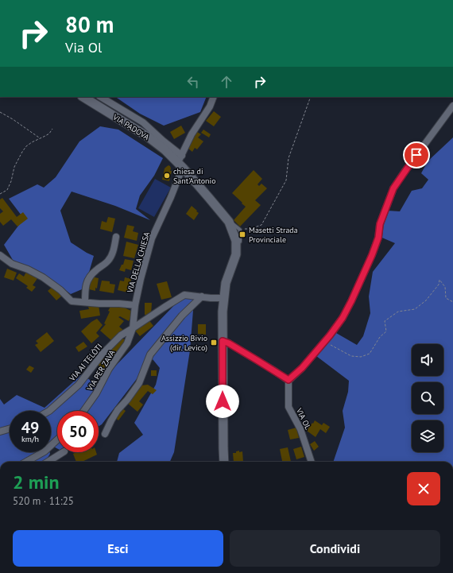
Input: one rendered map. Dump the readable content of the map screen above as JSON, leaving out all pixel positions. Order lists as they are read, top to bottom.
{
  "streets": {
    "main road": ["VIA PADOVA"],
    "street": [
      "VIA DELLA CHIESA",
      "VIA AI TELÒTI",
      "VIA PER ZAVA",
      "VIA OL"
    ]
  },
  "crossings": [
    ["VIA PADOVA", "VIA DELLA CHIESA"],
    ["VIA PADOVA", "VIA AI TELÒTI"],
    ["VIA DELLA CHIESA", "VIA AI TELÒTI"],
    ["VIA DELLA CHIESA", "VIA PER ZAVA"],
    ["VIA AI TELÒTI", "VIA PER ZAVA"]
  ],
  "places": {
    "other": ["chiesa di Sant'Antonio"],
    "transit": ["Masetti Strada Provinciale", "Assizzio Bivio (dir. Levico)"]
  },
  "page": {
    "turn": ["80 m", "Via Ol"],
    "speed": "49 km/h",
    "limit": "50",
    "heading": ["2 min", "520 m · 11:25"],
    "buttons": ["Esci", "Condividi"]
  }
}
